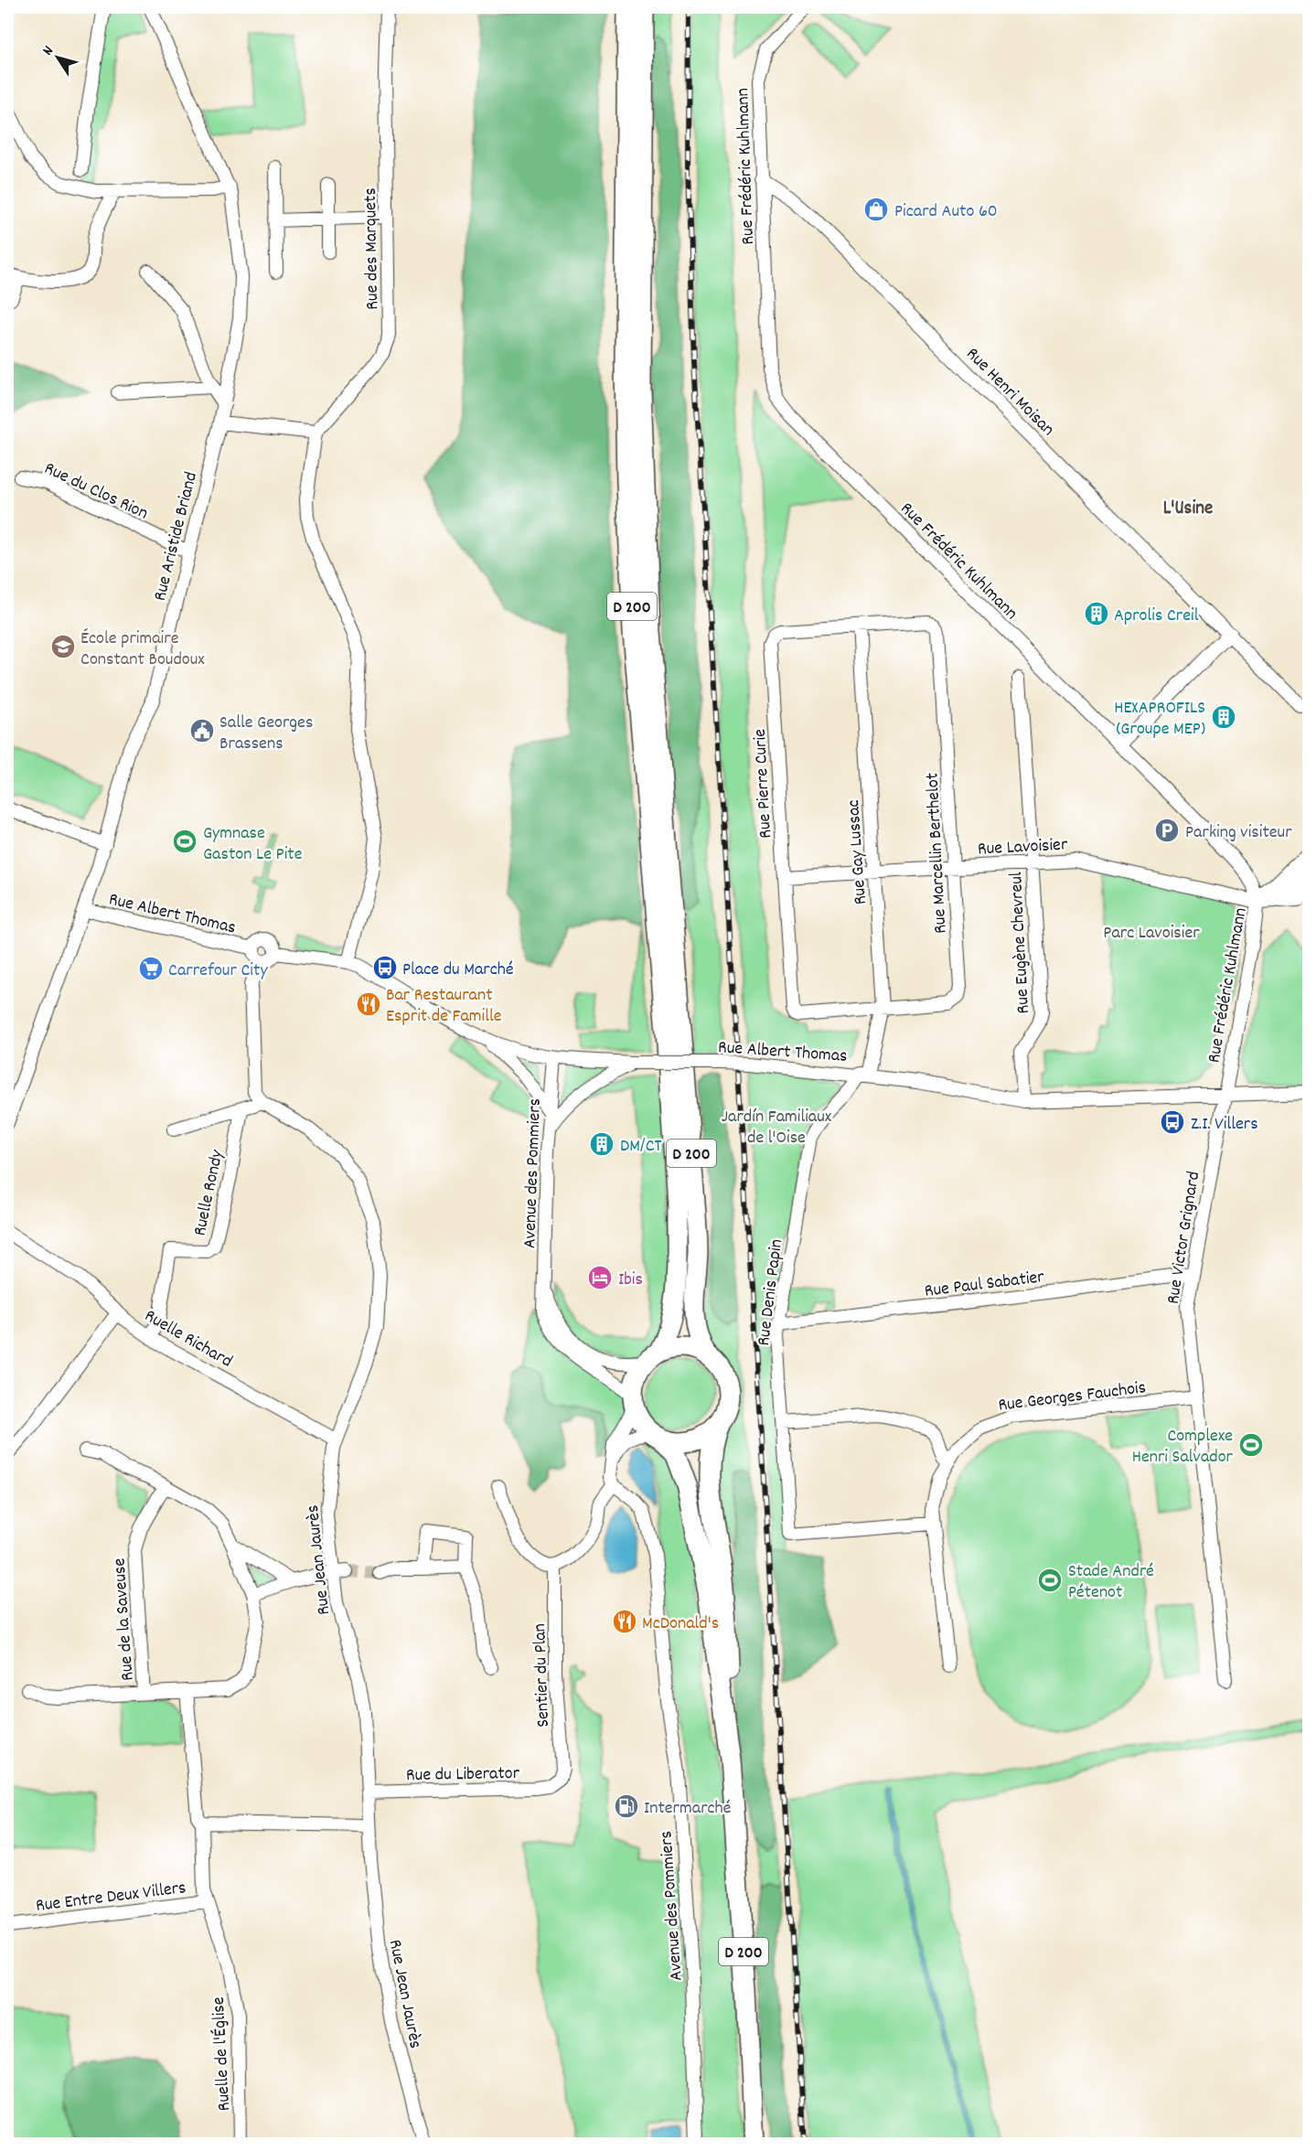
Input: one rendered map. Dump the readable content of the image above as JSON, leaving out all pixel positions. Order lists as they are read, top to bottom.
{
  "streets": {
    "main road": ["D 200"],
    "street": [
      "Rue Frédéric Kuhlmann",
      "Rue des Marquets",
      "Rue Henri Moisan",
      "Rue du Clos Rion",
      "Rue Aristide Briand",
      "Rue Pierre Curie",
      "Rue Lavoisier",
      "Rue Gay Lussac",
      "Rue Marcellin Berthelot",
      "Rue Albert Thomas",
      "Rue Eugène Chevreul",
      "Avenue des Pommiers",
      "Ruelle Rondy",
      "Rue Victor Grignard",
      "Rue Paul Sabatier",
      "Rue Denis Papin",
      "Ruelle Richard",
      "Rue Georges Fauchois",
      "Rue Jean Jaurès",
      "Rue de la Saveuse",
      "Sentier du Plan",
      "Rue du Liberator",
      "Rue Entre Deux Villers",
      "Ruelle de l'Église"
    ]
  },
  "crossings": [
    ["Rue Frédéric Kuhlmann", "Rue Henri Moisan"],
    ["Rue Frédéric Kuhlmann", "Rue Lavoisier"],
    ["Rue Frédéric Kuhlmann", "Rue Albert Thomas"],
    ["Rue Frédéric Kuhlmann", "Rue Victor Grignard"],
    ["Rue du Clos Rion", "Rue Aristide Briand"],
    ["Rue Aristide Briand", "Rue Albert Thomas"],
    ["D 200", "Avenue des Pommiers"],
    ["Rue Pierre Curie", "Rue Lavoisier"],
    ["Rue Pierre Curie", "Rue Gay Lussac"],
    ["Rue Pierre Curie", "Rue Marcellin Berthelot"],
    ["Rue Lavoisier", "Rue Gay Lussac"],
    ["Rue Lavoisier", "Rue Marcellin Berthelot"],
    ["Rue Lavoisier", "Rue Eugène Chevreul"],
    ["Rue Gay Lussac", "Rue Marcellin Berthelot"],
    ["Rue Gay Lussac", "Rue Albert Thomas"],
    ["Rue Gay Lussac", "Rue Denis Papin"],
    ["Rue Albert Thomas", "Rue Eugène Chevreul"],
    ["Rue Albert Thomas", "Avenue des Pommiers"],
    ["Rue Albert Thomas", "Rue Victor Grignard"],
    ["Rue Albert Thomas", "Rue Denis Papin"],
    ["Ruelle Rondy", "Ruelle Richard"],
    ["Rue Victor Grignard", "Rue Paul Sabatier"],
    ["Rue Victor Grignard", "Rue Georges Fauchois"],
    ["Rue Paul Sabatier", "Rue Denis Papin"],
    ["Rue Denis Papin", "Rue Georges Fauchois"],
    ["Ruelle Richard", "Rue Jean Jaurès"],
    ["Rue Jean Jaurès", "Rue du Liberator"],
    ["Rue de la Saveuse", "Rue Entre Deux Villers"],
    ["Sentier du Plan", "Rue du Liberator"],
    ["Rue Entre Deux Villers", "Ruelle de l'Église"]
  ],
  "districts": ["L'Usine"],
  "parks": ["Parc Lavoisier", "Jardín Familiaux de l'Oise"],
  "places": {
    "shop": ["Picard Auto 60"],
    "building": ["Aprolis Creil", "HEXAPROFILS (Groupe MEP)", "DM/CT"],
    "school or university": ["École primaire Constant Boudoux"],
    "public building": ["Salle Georges Brassens"],
    "parking": ["Parking visiteur"],
    "sports": ["Gymnase Gaston Le Pite", "Complexe Henri Salvador", "Stade André Pétenot"],
    "bus stop": ["Place du Marché", "Z.I. Villers"],
    "supermarket": ["Carrefour City"],
    "restaurant": ["Bar Restaurant Esprit de Famille", "McDonald's"],
    "hotel": ["Ibis"],
    "fuel station": ["Intermarché"]
  },
  "north": "top left"
}
